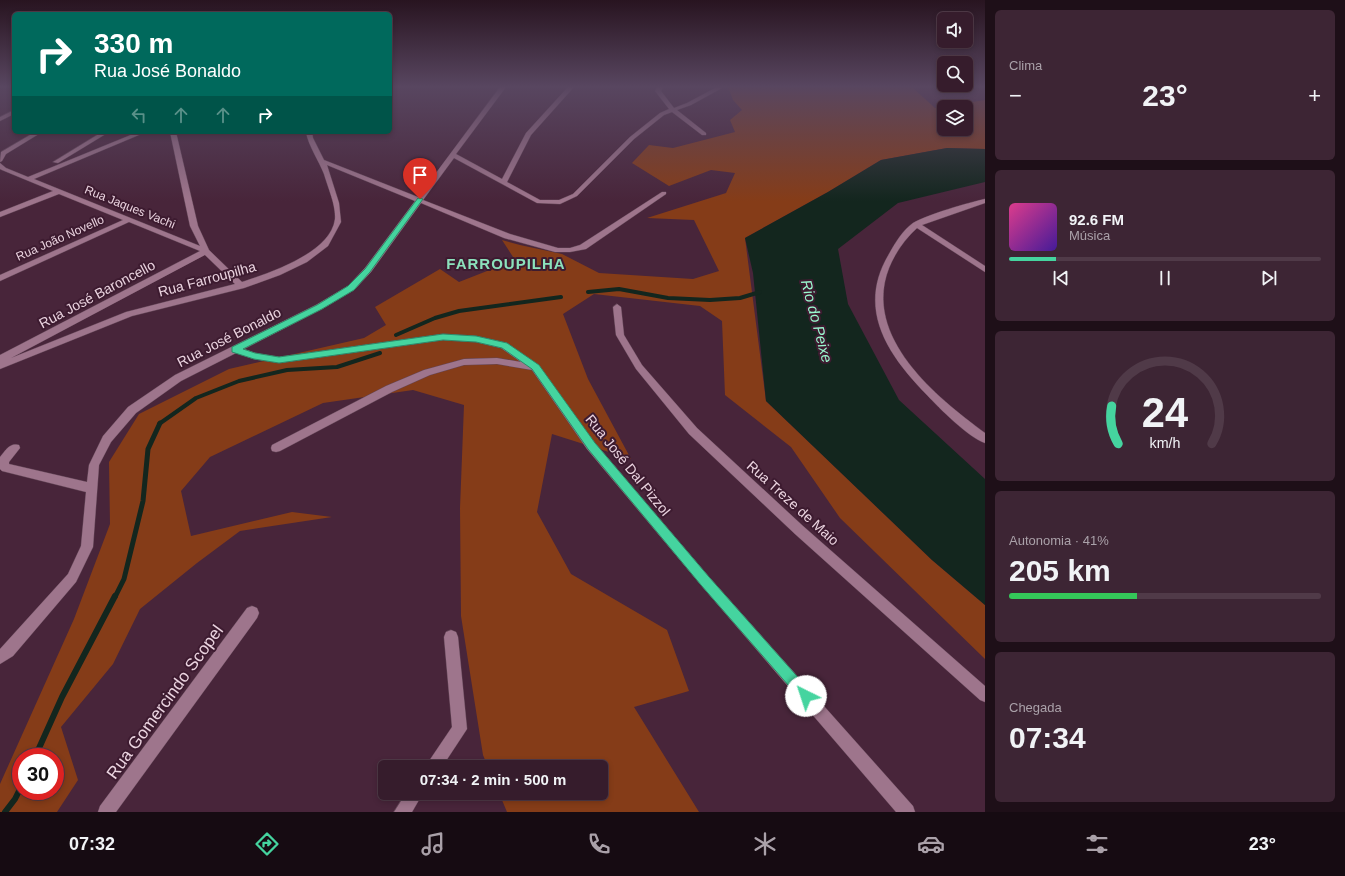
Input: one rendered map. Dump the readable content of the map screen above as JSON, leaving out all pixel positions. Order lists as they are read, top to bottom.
{
  "streets": {
    "street": [
      "Rua Jaques Vachi",
      "Rua João Novello",
      "Rua Farroupilha",
      "Rua José Baroncello",
      "Rua José Bonaldo",
      "Rua José Dal Pizzol",
      "Rua Treze de Maio",
      "Rua Gomercindo Scopel"
    ]
  },
  "crossings": [
    ["Rua Jaques Vachi", "Rua João Novello"],
    ["Rua Jaques Vachi", "Rua Farroupilha"],
    ["Rua Jaques Vachi", "Rua José Baroncello"],
    ["Rua José Bonaldo", "Rua José Dal Pizzol"]
  ],
  "districts": ["FARROUPILHA"],
  "water": ["Rio do Peixe"],
  "page": {
    "tile": [
      "Clima",
      ["Autonomia · 41%", "205 km"],
      ["Chegada", "07:34"]
    ],
    "turn": ["330 m", "Rua José Bonaldo"],
    "heat": ["−", "23°", "+"],
    "song": ["92.6 FM", "Música"],
    "limit": "30",
    "trip": "07:34 · 2 min · 500 m",
    "tabs": ["07:32", "23°"],
    "gauge": ["24", "km/h"]
  }
}
